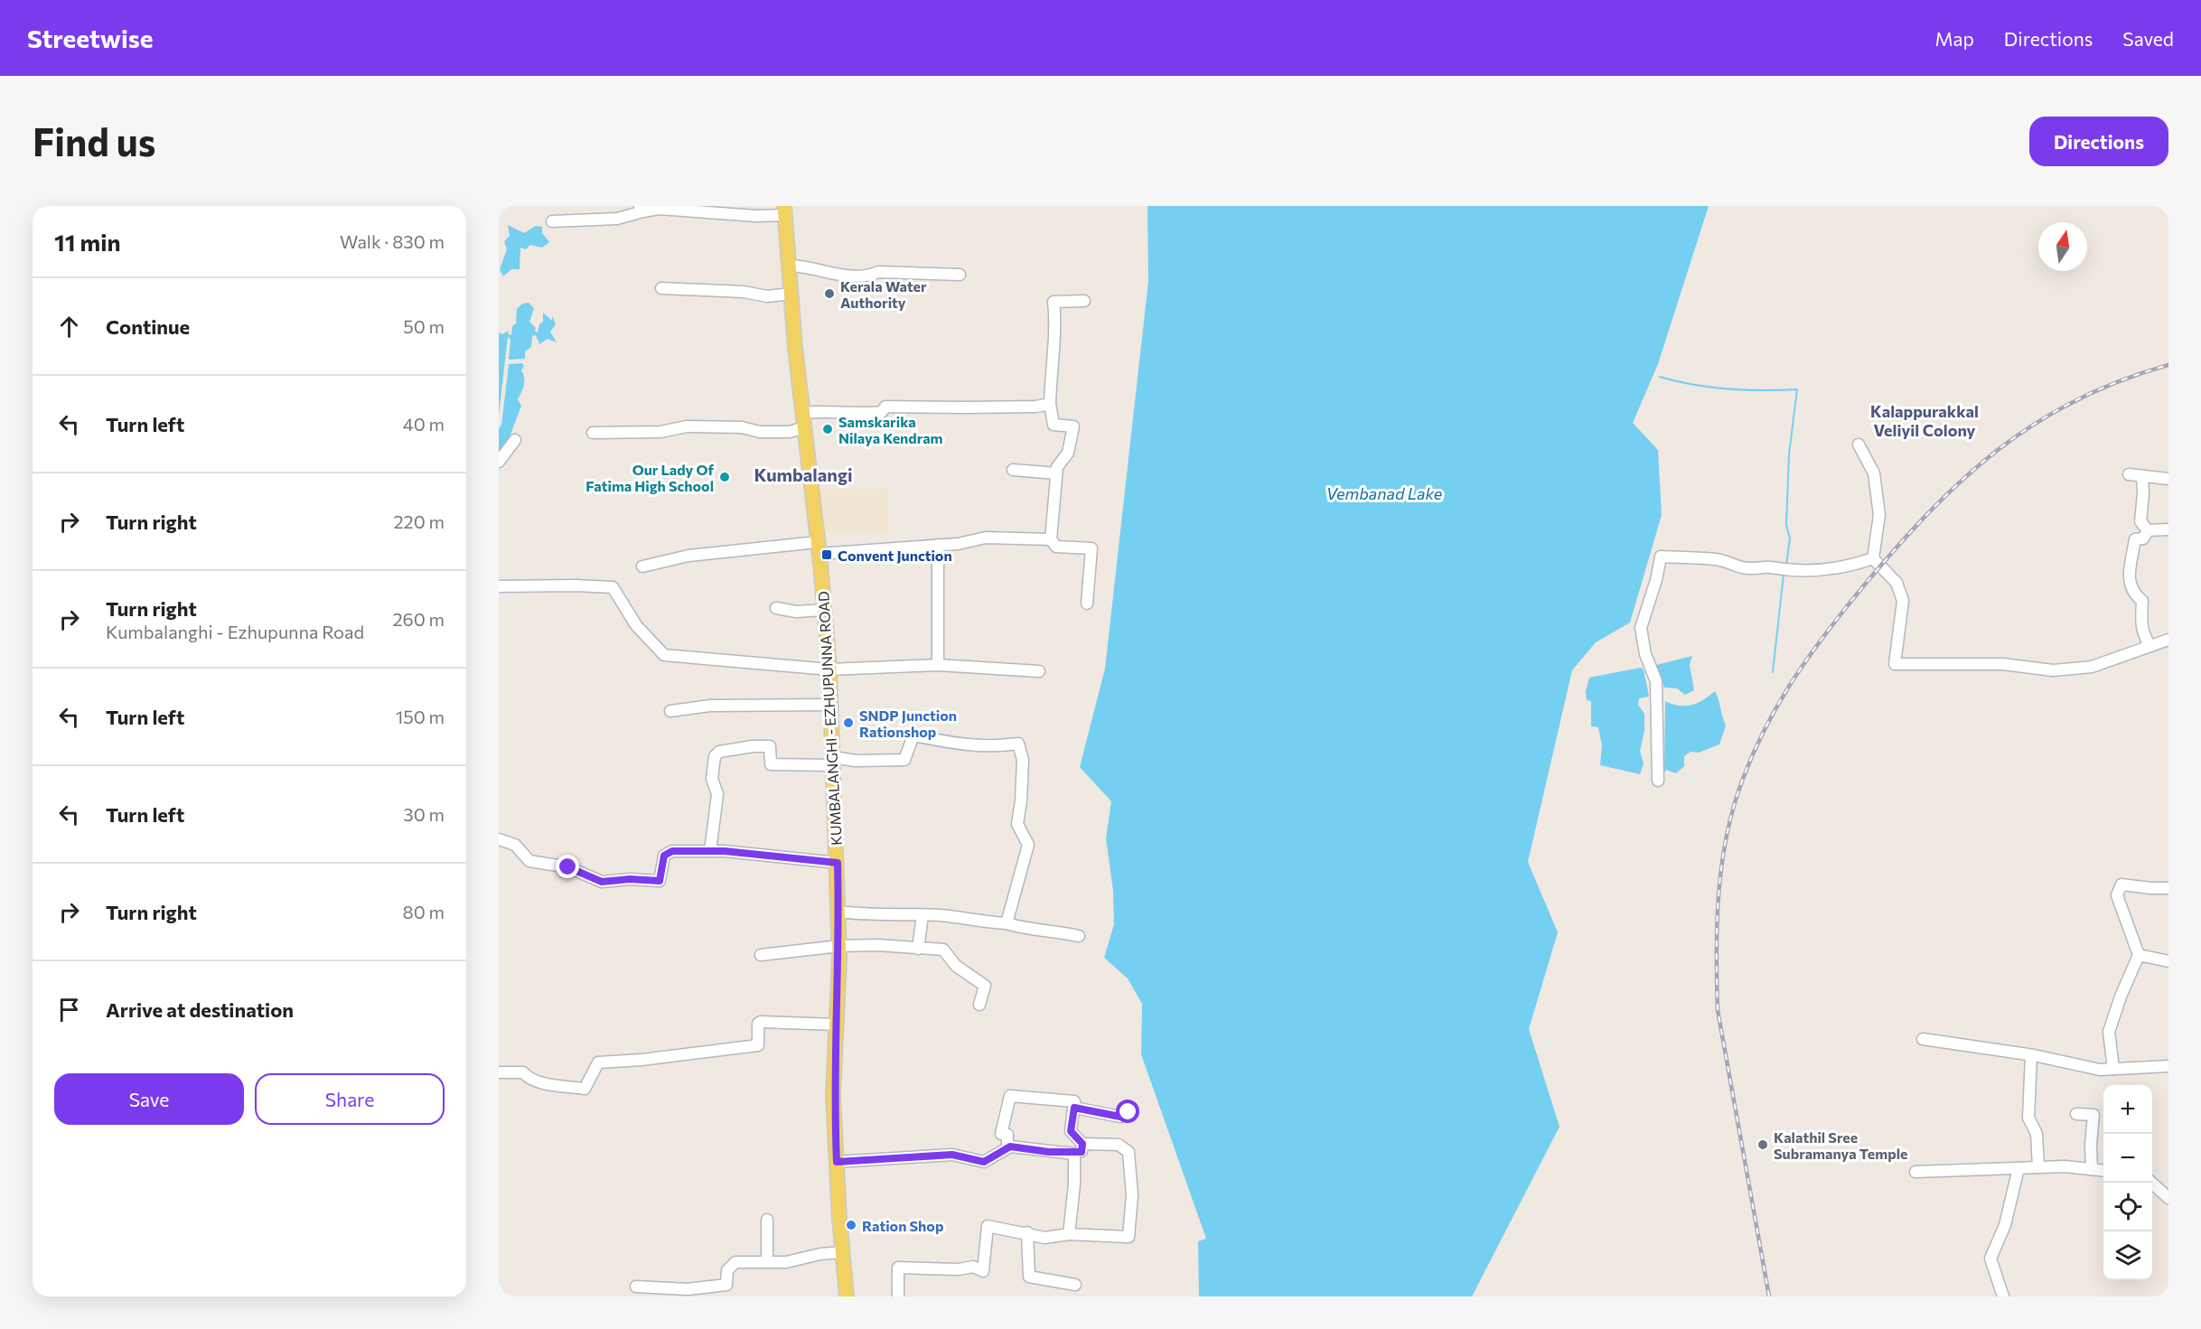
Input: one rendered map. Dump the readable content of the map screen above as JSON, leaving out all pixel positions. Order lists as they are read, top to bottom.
{
  "streets": {
    "main road": ["KUMBALANGHI - EZHUPUNNA ROAD"]
  },
  "districts": ["Kalappurakkal Veliyil Colony", "Kumbalangi"],
  "water": ["Vembanad Lake"],
  "places": {
    "other": [
      "Kerala Water Authority",
      "Samskarika Nilaya Kendram",
      "Our Lady Of Fatima High School",
      "SNDP Junction Rationshop",
      "Kalathil Sree Subramanya Temple",
      "Ration Shop"
    ],
    "transit": ["Convent Junction"]
  },
  "north": "top",
  "page": {
    "header": "Streetwise",
    "nav": ["Map", "Directions", "Saved"],
    "buttons": [
      "Directions",
      ["Save", "Share"]
    ],
    "title": "Find us",
    "heading": ["11 min", "Walk · 830 m"],
    "list": [
      ["Continue", "50 m"],
      ["Turn left", "40 m"],
      ["Turn right", "220 m"],
      ["Turn right", "Kumbalanghi - Ezhupunna Road", "260 m"],
      ["Turn left", "150 m"],
      ["Turn left", "30 m"],
      ["Turn right", "80 m"],
      "Arrive at destination"
    ],
    "map_buttons": ["+", "−"]
  }
}
